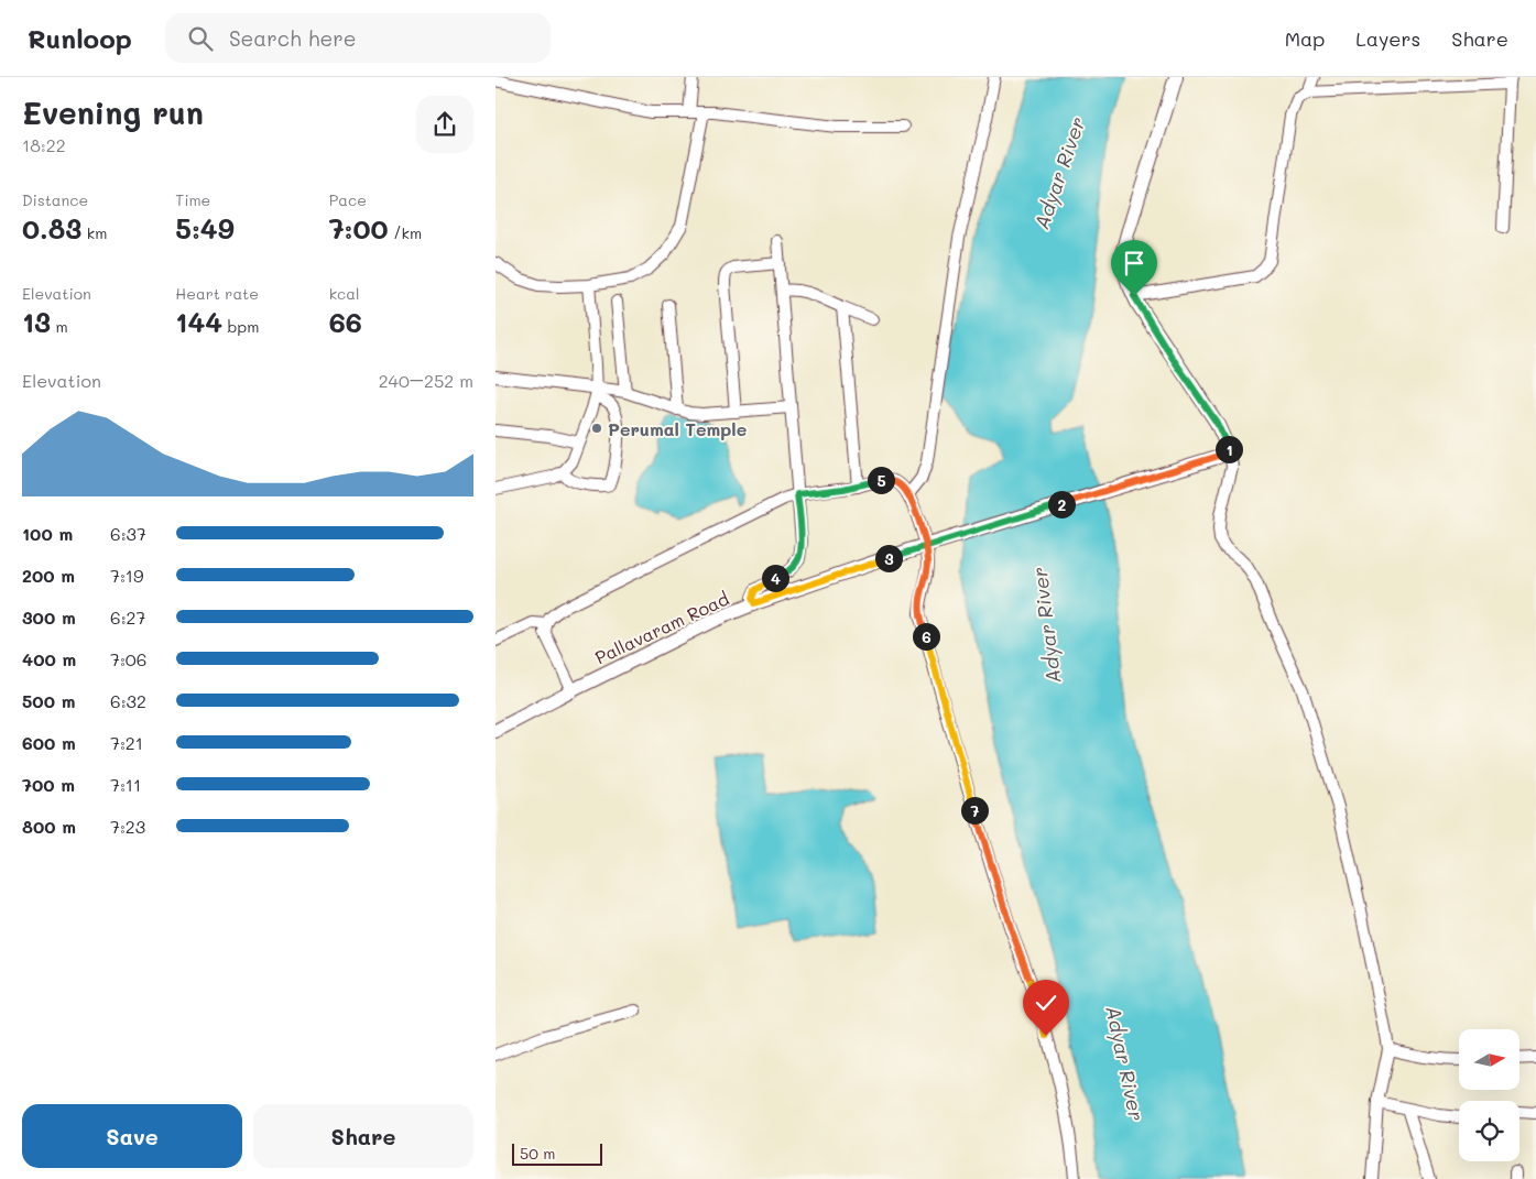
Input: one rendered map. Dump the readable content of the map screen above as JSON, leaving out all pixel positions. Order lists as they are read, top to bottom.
{
  "streets": {
    "street": ["Pallavaram Road"]
  },
  "water": ["Adyar River"],
  "places": ["Perumal Temple"],
  "scale_bar": "50 m",
  "north": "right",
  "page": {
    "header": "Runloop",
    "search": "Search here",
    "nav": ["Map", "Layers", "Share"],
    "heading": ["Evening run", "18:22"],
    "stats": [
      ["Distance", "0.83 km"],
      ["Time", "5:49"],
      ["Pace", "7:00 /km"],
      ["Elevation", "13 m"],
      ["Heart rate", "144 bpm"],
      ["kcal", "66"]
    ],
    "chart": ["Elevation", "240–252 m"],
    "pins": [
      "1",
      "5",
      "2",
      "3",
      "4",
      "6",
      "7"
    ],
    "list": [
      {
        "name": "100 m",
        "note": "6:37"
      },
      {
        "name": "200 m",
        "note": "7:19"
      },
      {
        "name": "300 m",
        "note": "6:27"
      },
      {
        "name": "400 m",
        "note": "7:06"
      },
      {
        "name": "500 m",
        "note": "6:32"
      },
      {
        "name": "600 m",
        "note": "7:21"
      },
      {
        "name": "700 m",
        "note": "7:11"
      },
      {
        "name": "800 m",
        "note": "7:23"
      }
    ],
    "buttons": ["Save", "Share"],
    "scale": "50 m"
  }
}
